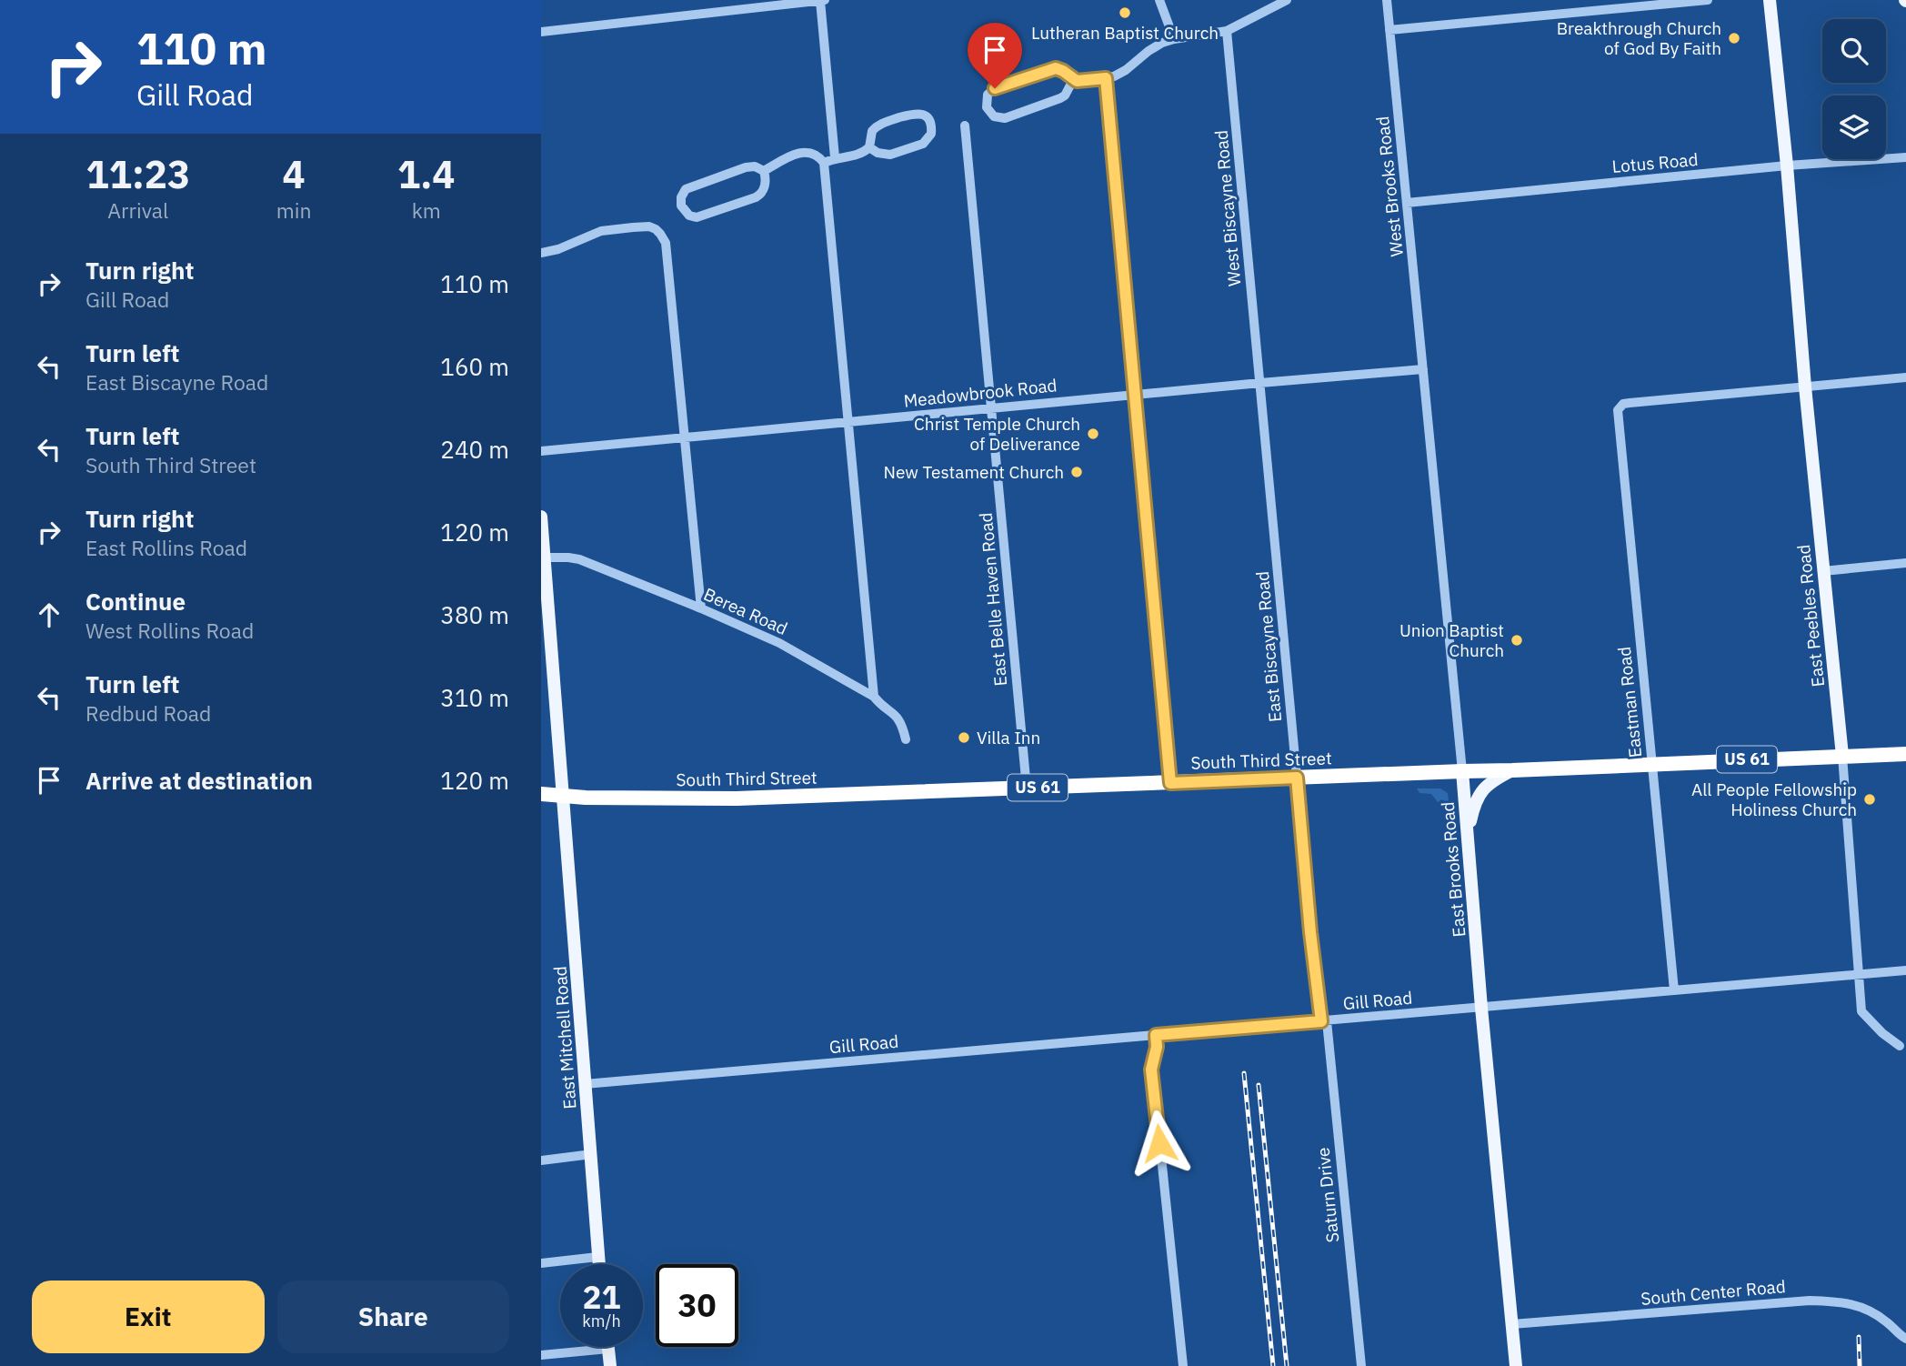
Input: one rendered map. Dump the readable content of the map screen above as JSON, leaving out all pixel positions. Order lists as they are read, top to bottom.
{
  "streets": {
    "highway": ["US 61", "South Third Street"],
    "main road": ["East Peebles Road", "East Brooks Road", "East Mitchell Road"],
    "street": [
      "Lotus Road",
      "West Brooks Road",
      "West Biscayne Road",
      "Meadowbrook Road",
      "East Belle Haven Road",
      "Berea Road",
      "East Biscayne Road",
      "Eastman Road",
      "Gill Road",
      "Saturn Drive",
      "South Center Road"
    ]
  },
  "crossings": [
    ["Lotus Road", "West Brooks Road"],
    ["Lotus Road", "East Peebles Road"],
    ["West Brooks Road", "Meadowbrook Road"],
    ["West Brooks Road", "East Brooks Road"],
    ["West Biscayne Road", "Meadowbrook Road"],
    ["West Biscayne Road", "East Biscayne Road"],
    ["Meadowbrook Road", "East Belle Haven Road"],
    ["Meadowbrook Road", "East Biscayne Road"],
    ["Meadowbrook Road", "East Brooks Road"],
    ["East Belle Haven Road", "South Third Street"],
    ["Berea Road", "East Mitchell Road"],
    ["East Peebles Road", "Eastman Road"],
    ["East Peebles Road", "South Third Street"],
    ["East Peebles Road", "Gill Road"],
    ["East Biscayne Road", "South Third Street"],
    ["East Biscayne Road", "Gill Road"],
    ["East Biscayne Road", "Saturn Drive"],
    ["Eastman Road", "South Third Street"],
    ["Eastman Road", "Gill Road"],
    ["South Third Street", "East Brooks Road"],
    ["South Third Street", "East Mitchell Road"],
    ["East Brooks Road", "Gill Road"],
    ["East Brooks Road", "South Center Road"],
    ["Gill Road", "East Mitchell Road"],
    ["Gill Road", "Saturn Drive"]
  ],
  "places": [
    "Lutheran Baptist Church",
    "Breakthrough Church of God By Faith",
    "Christ Temple Church of Deliverance",
    "New Testament Church",
    "Union Baptist Church",
    "Villa Inn",
    "All People Fellowship Holiness Church"
  ],
  "page": {
    "turn": ["110 m", "Gill Road"],
    "eta": [
      "11:23",
      "Arrival",
      "4",
      "min",
      "1.4",
      "km"
    ],
    "list": [
      {
        "name": "Turn right",
        "note": "Gill Road",
        "value": "110 m"
      },
      {
        "name": "Turn left",
        "note": "East Biscayne Road",
        "value": "160 m"
      },
      {
        "name": "Turn left",
        "note": "South Third Street",
        "value": "240 m"
      },
      {
        "name": "Turn right",
        "note": "East Rollins Road",
        "value": "120 m"
      },
      {
        "name": "Continue",
        "note": "West Rollins Road",
        "value": "380 m"
      },
      {
        "name": "Turn left",
        "note": "Redbud Road",
        "value": "310 m"
      },
      {
        "name": "Arrive at destination",
        "value": "120 m"
      }
    ],
    "speed": "21 km/h",
    "limit": "30",
    "buttons": ["Exit", "Share"]
  }
}
